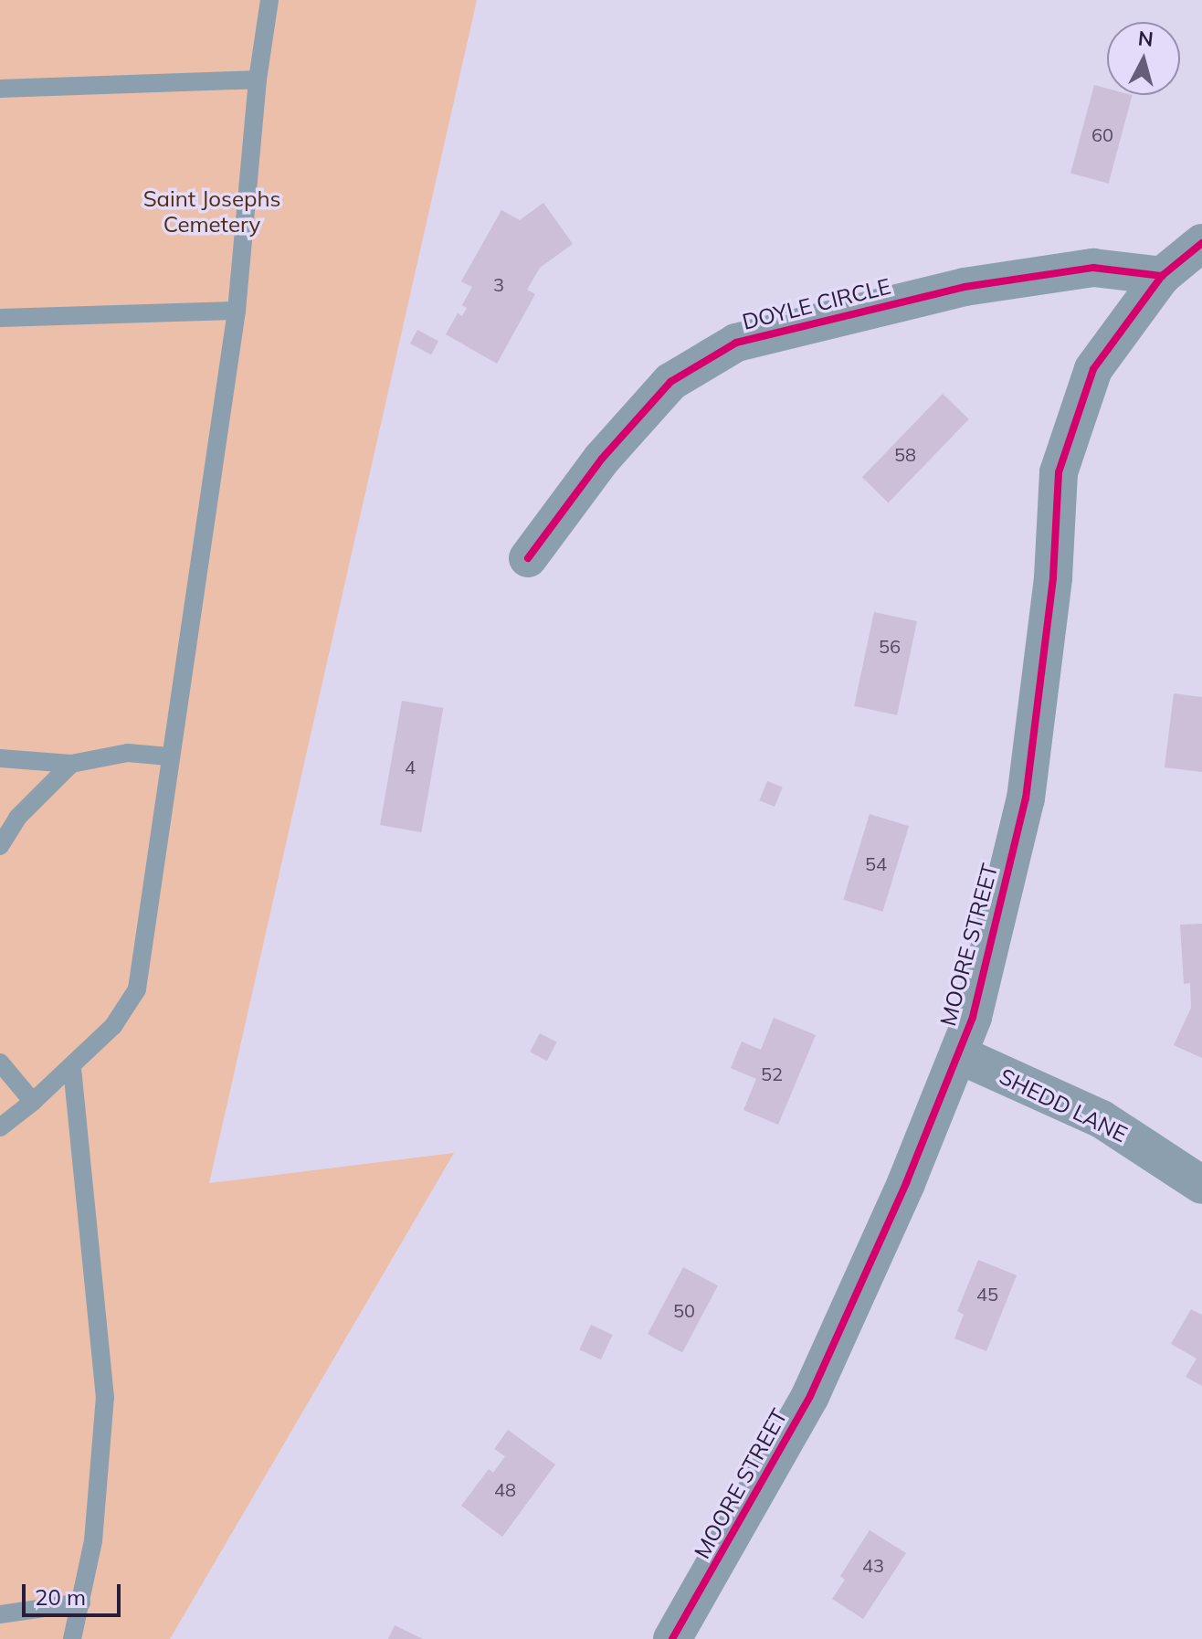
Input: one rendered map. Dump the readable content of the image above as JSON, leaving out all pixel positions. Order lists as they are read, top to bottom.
{
  "streets": {
    "street": ["DOYLE CIRCLE", "MOORE STREET", "SHEDD LANE"]
  },
  "crossings": [
    ["DOYLE CIRCLE", "MOORE STREET"],
    ["MOORE STREET", "SHEDD LANE"]
  ],
  "parks": ["Saint Josephs Cemetery"],
  "house_numbers": [
    "60",
    "3",
    "58",
    "56",
    "4",
    "54",
    "52",
    "45",
    "50",
    "48",
    "43"
  ],
  "scale_bar": "20 m",
  "north": "top"
}
